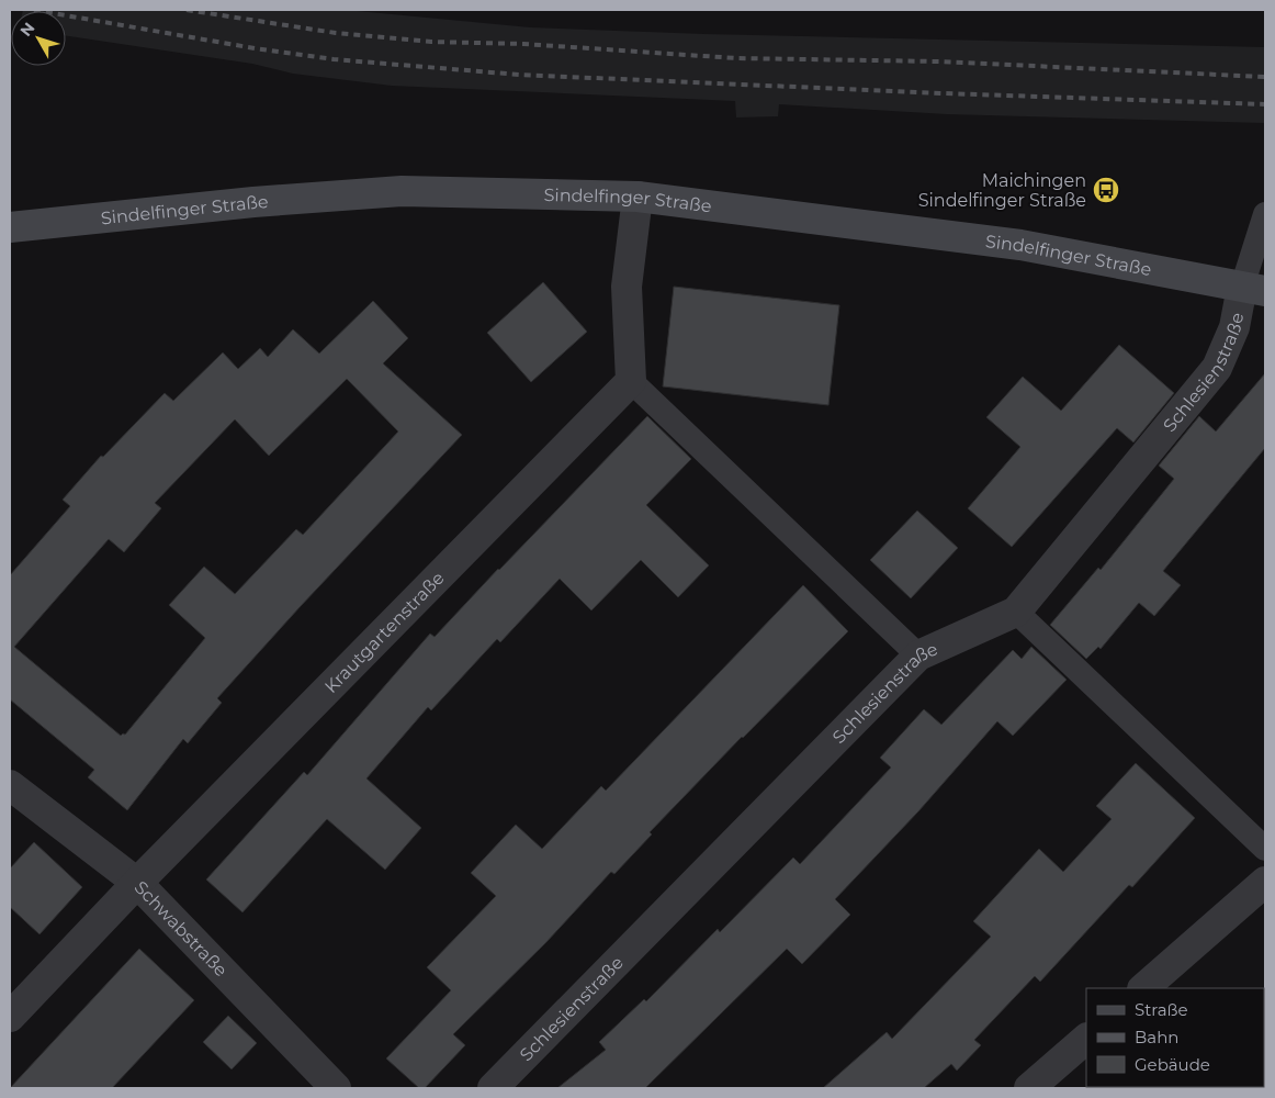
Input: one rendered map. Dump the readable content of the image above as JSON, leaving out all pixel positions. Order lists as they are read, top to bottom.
{
  "streets": {
    "main road": ["Sindelfinger Straße"],
    "street": ["Schlesienstraße", "Krautgartenstraße", "Schwabstraße"]
  },
  "crossings": [
    ["Sindelfinger Straße", "Schlesienstraße"],
    ["Krautgartenstraße", "Schwabstraße"]
  ],
  "places": {
    "bus stop": ["Maichingen Sindelfinger Straße"]
  },
  "legend": ["Straße", "Bahn", "Gebäude"],
  "north": "top left"
}
